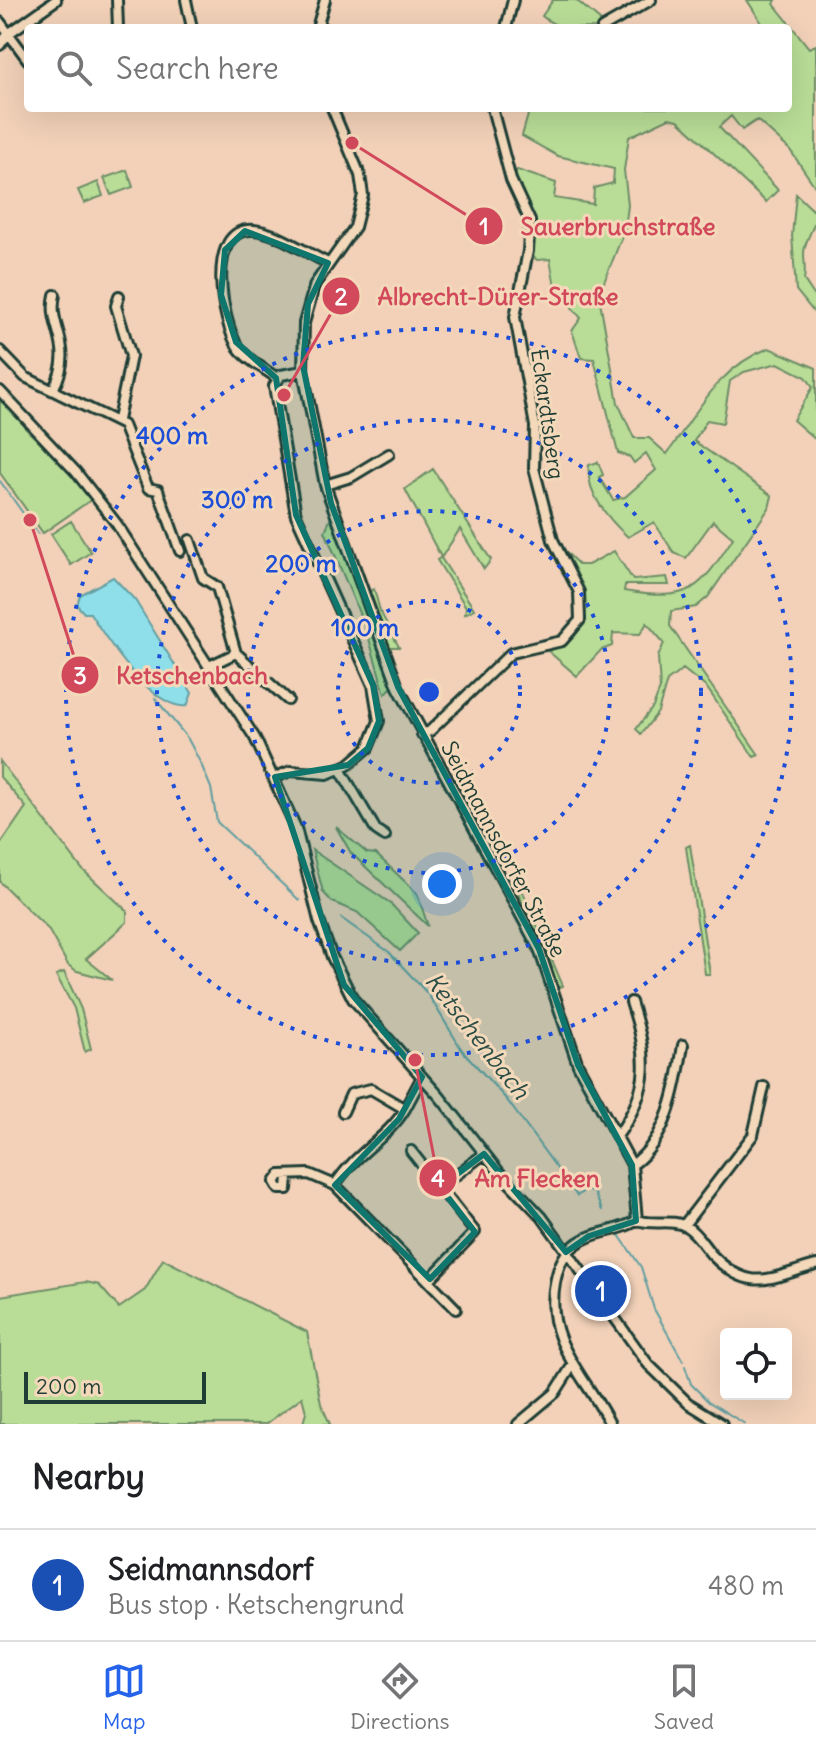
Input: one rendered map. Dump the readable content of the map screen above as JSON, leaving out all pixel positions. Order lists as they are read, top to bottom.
{
  "streets": {
    "street": ["Eckardtsberg", "Seidmannsdorfer Straße"]
  },
  "crossings": [
    ["Eckardtsberg", "Seidmannsdorfer Straße"]
  ],
  "water": ["Ketschenbach"],
  "places": [
    "Sauerbruchstraße",
    "Albrecht-Dürer-Straße",
    "Ketschenbach",
    "Am Flecken"
  ],
  "scale_bar": "200 m",
  "page": {
    "search": "Search here",
    "pins": "1",
    "scale": "200 m",
    "heading": "Nearby",
    "list": [
      {
        "mark": "1",
        "name": "Seidmannsdorf",
        "note": "Bus stop · Ketschengrund",
        "value": "480 m"
      }
    ],
    "nav": ["Map", "Directions", "Saved"]
  },
  "rings": [
    "400 m",
    "300 m",
    "200 m",
    "100 m"
  ]
}
